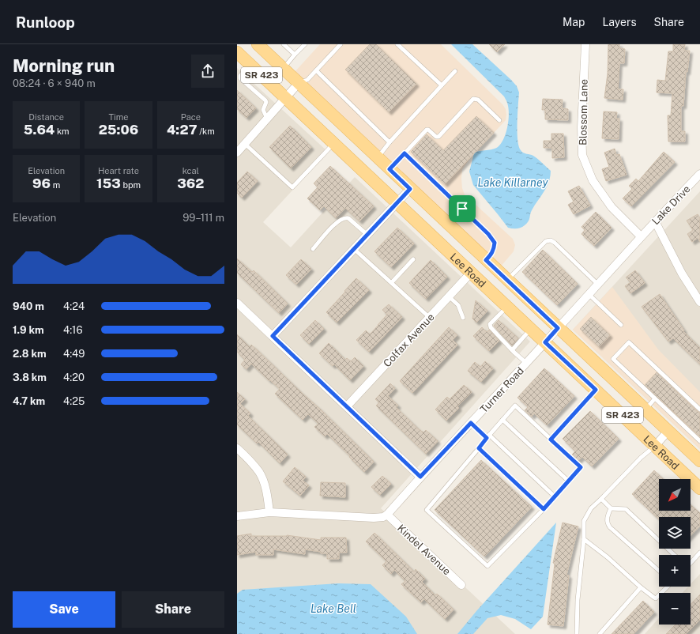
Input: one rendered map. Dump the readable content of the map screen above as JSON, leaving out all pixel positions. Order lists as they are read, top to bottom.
{
  "streets": {
    "main road": ["SR 423", "Lee Road"],
    "street": [
      "Blossom Lane",
      "Lake Drive",
      "Colfax Avenue",
      "Turner Road",
      "Kindel Avenue"
    ]
  },
  "crossings": [
    ["Blossom Lane", "Lake Drive"],
    ["Blossom Lane", "Turner Road"],
    ["Lake Drive", "Turner Road"],
    ["Lee Road", "Colfax Avenue"],
    ["Lee Road", "Turner Road"],
    ["Turner Road", "Kindel Avenue"]
  ],
  "water": ["Lake Killarney", "Lake Bell"],
  "north": "bottom left",
  "page": {
    "header": "Runloop",
    "nav": ["Map", "Layers", "Share"],
    "heading": ["Morning run", "08:24 · 6 × 940 m"],
    "stats": [
      ["Distance", "5.64 km"],
      ["Time", "25:06"],
      ["Pace", "4:27 /km"],
      ["Elevation", "96 m"],
      ["Heart rate", "153 bpm"],
      ["kcal", "362"]
    ],
    "chart": ["Elevation", "99–111 m"],
    "list": [
      {
        "name": "940 m",
        "note": "4:24"
      },
      {
        "name": "1.9 km",
        "note": "4:16"
      },
      {
        "name": "2.8 km",
        "note": "4:49"
      },
      {
        "name": "3.8 km",
        "note": "4:20"
      },
      {
        "name": "4.7 km",
        "note": "4:25"
      }
    ],
    "map_buttons": ["+", "−"],
    "buttons": ["Save", "Share"]
  }
}
